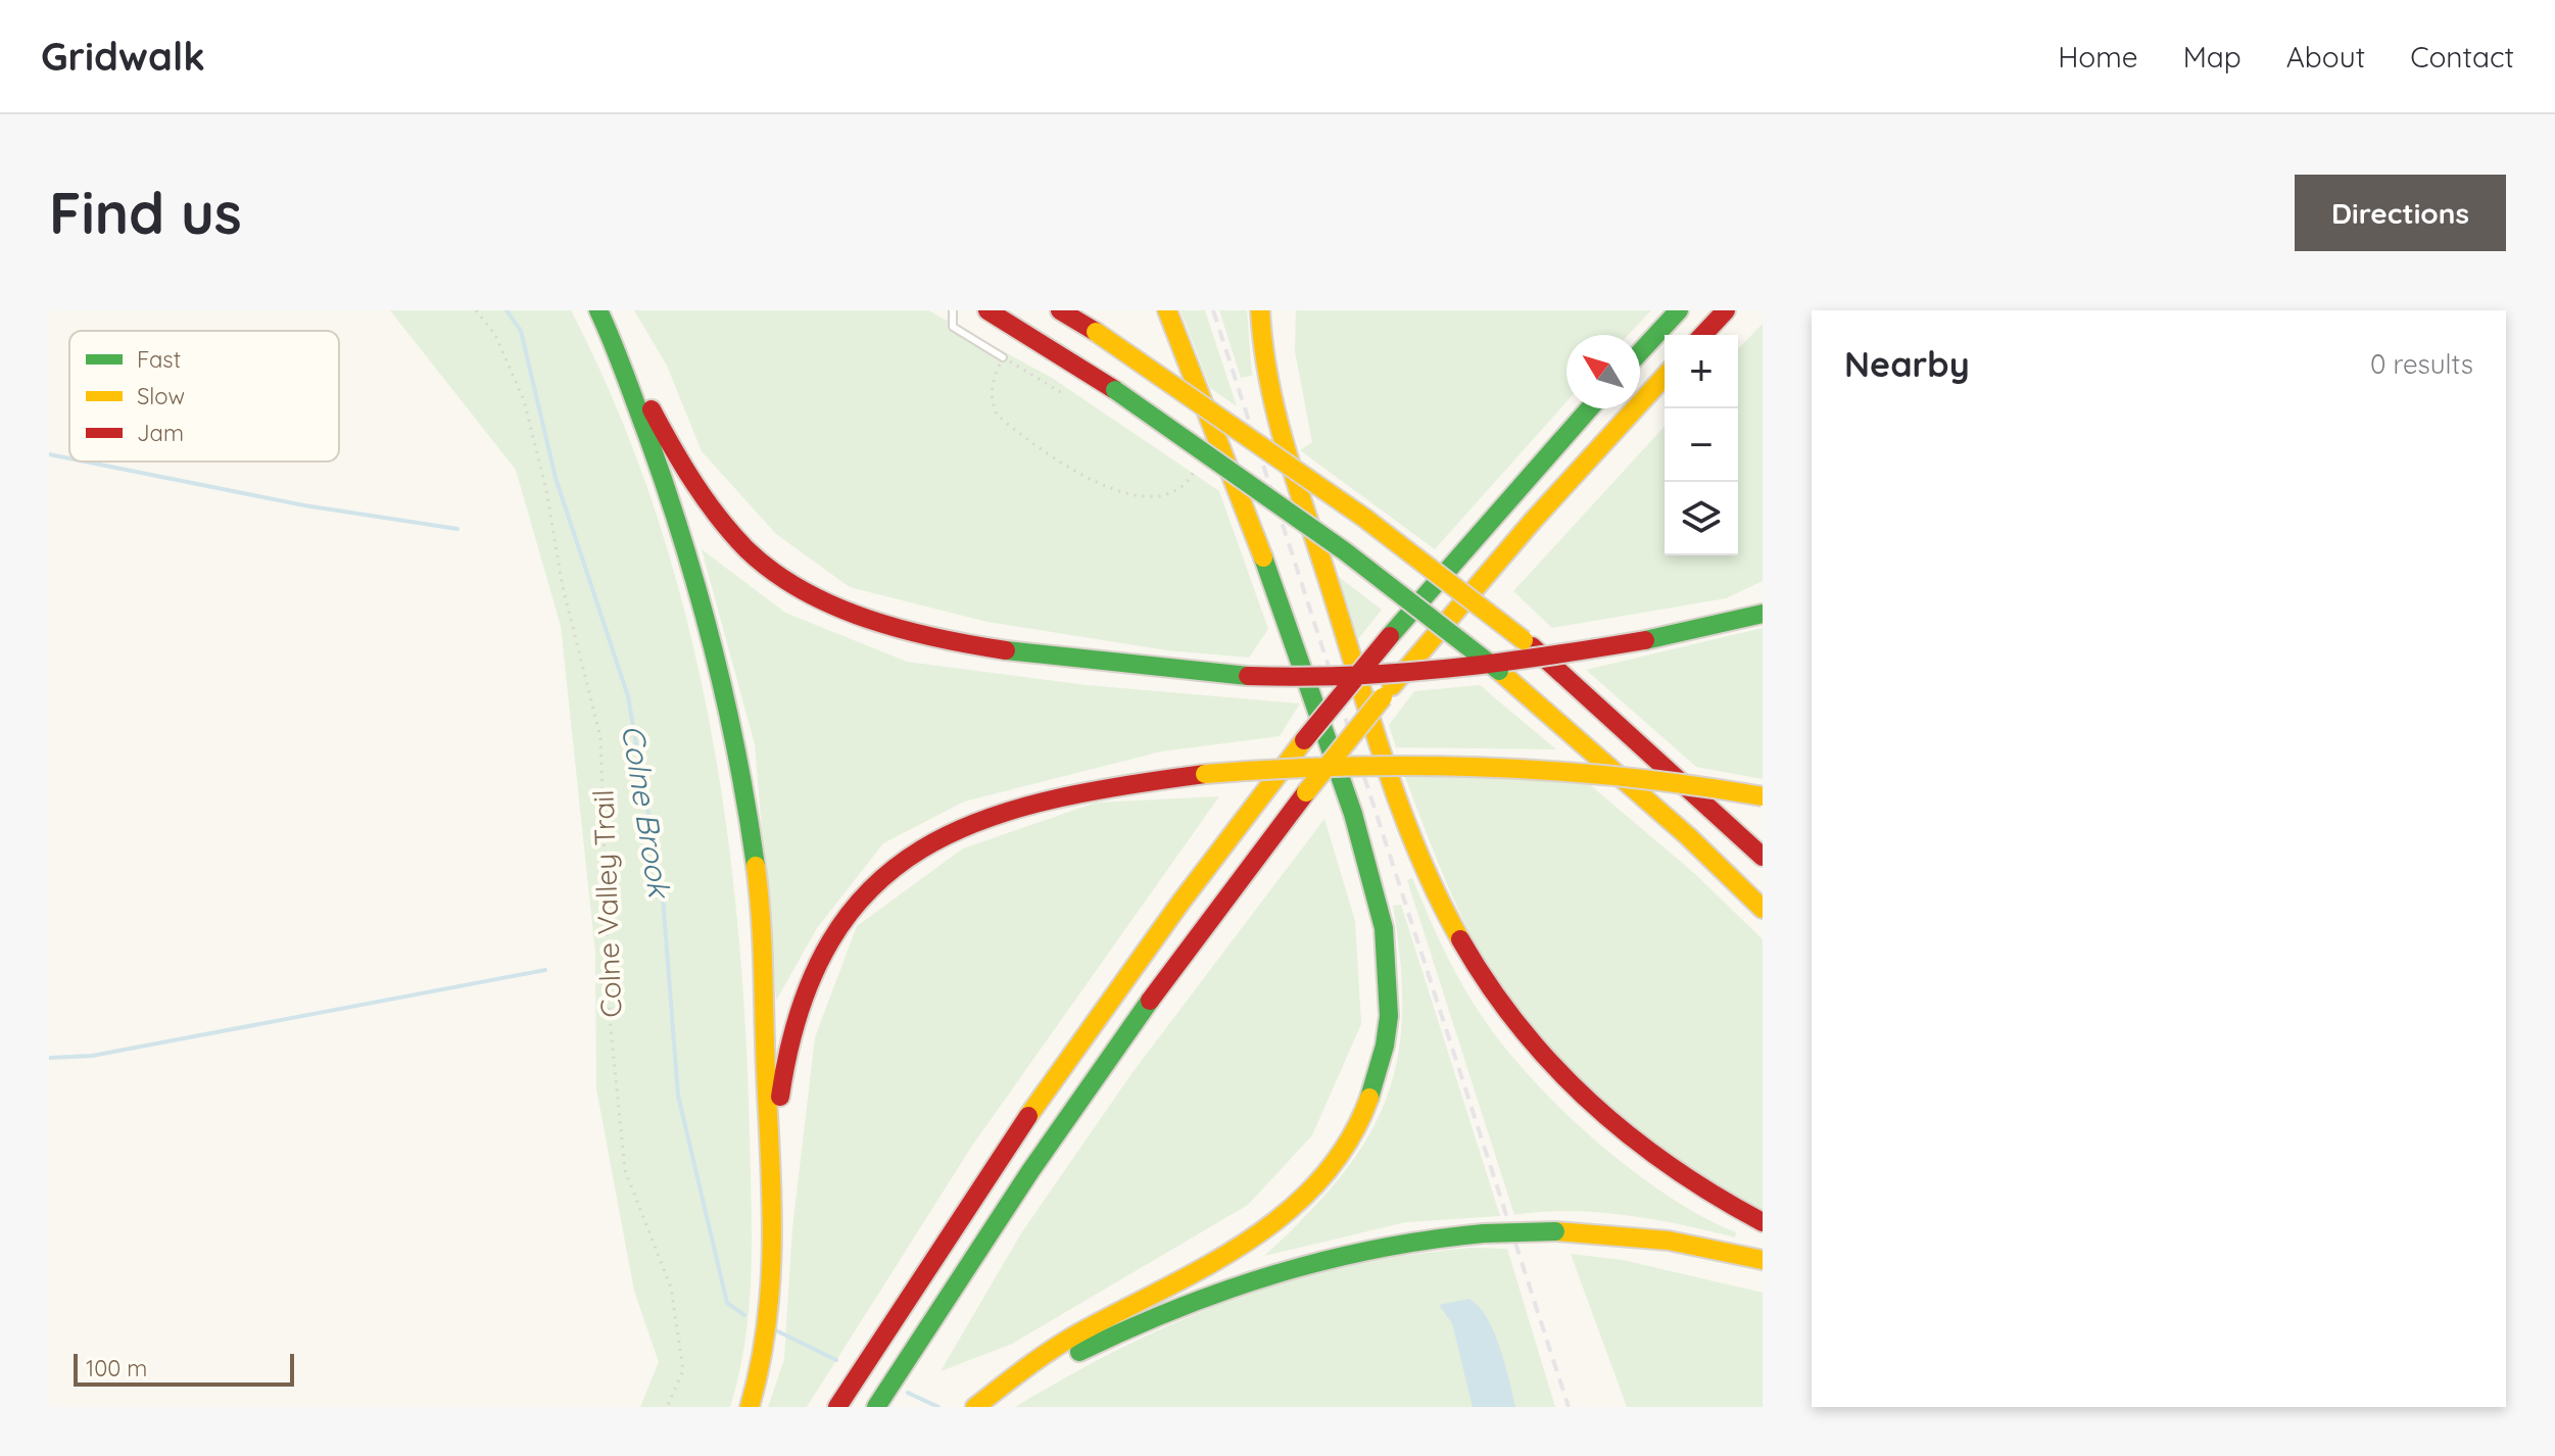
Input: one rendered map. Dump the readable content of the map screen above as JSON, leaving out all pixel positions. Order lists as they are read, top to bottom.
{
  "streets": {
    "path": ["Colne Valley Trail"]
  },
  "water": ["Colne Brook"],
  "legend": ["Fast", "Slow", "Jam"],
  "scale_bar": "100 m",
  "north": "top left",
  "page": {
    "header": "Gridwalk",
    "nav": [
      "Home",
      "Map",
      "About",
      "Contact"
    ],
    "buttons": "Directions",
    "title": "Find us",
    "heading": ["Nearby", "0 results"],
    "map_buttons": ["+", "−"],
    "scale": "100 m"
  }
}
